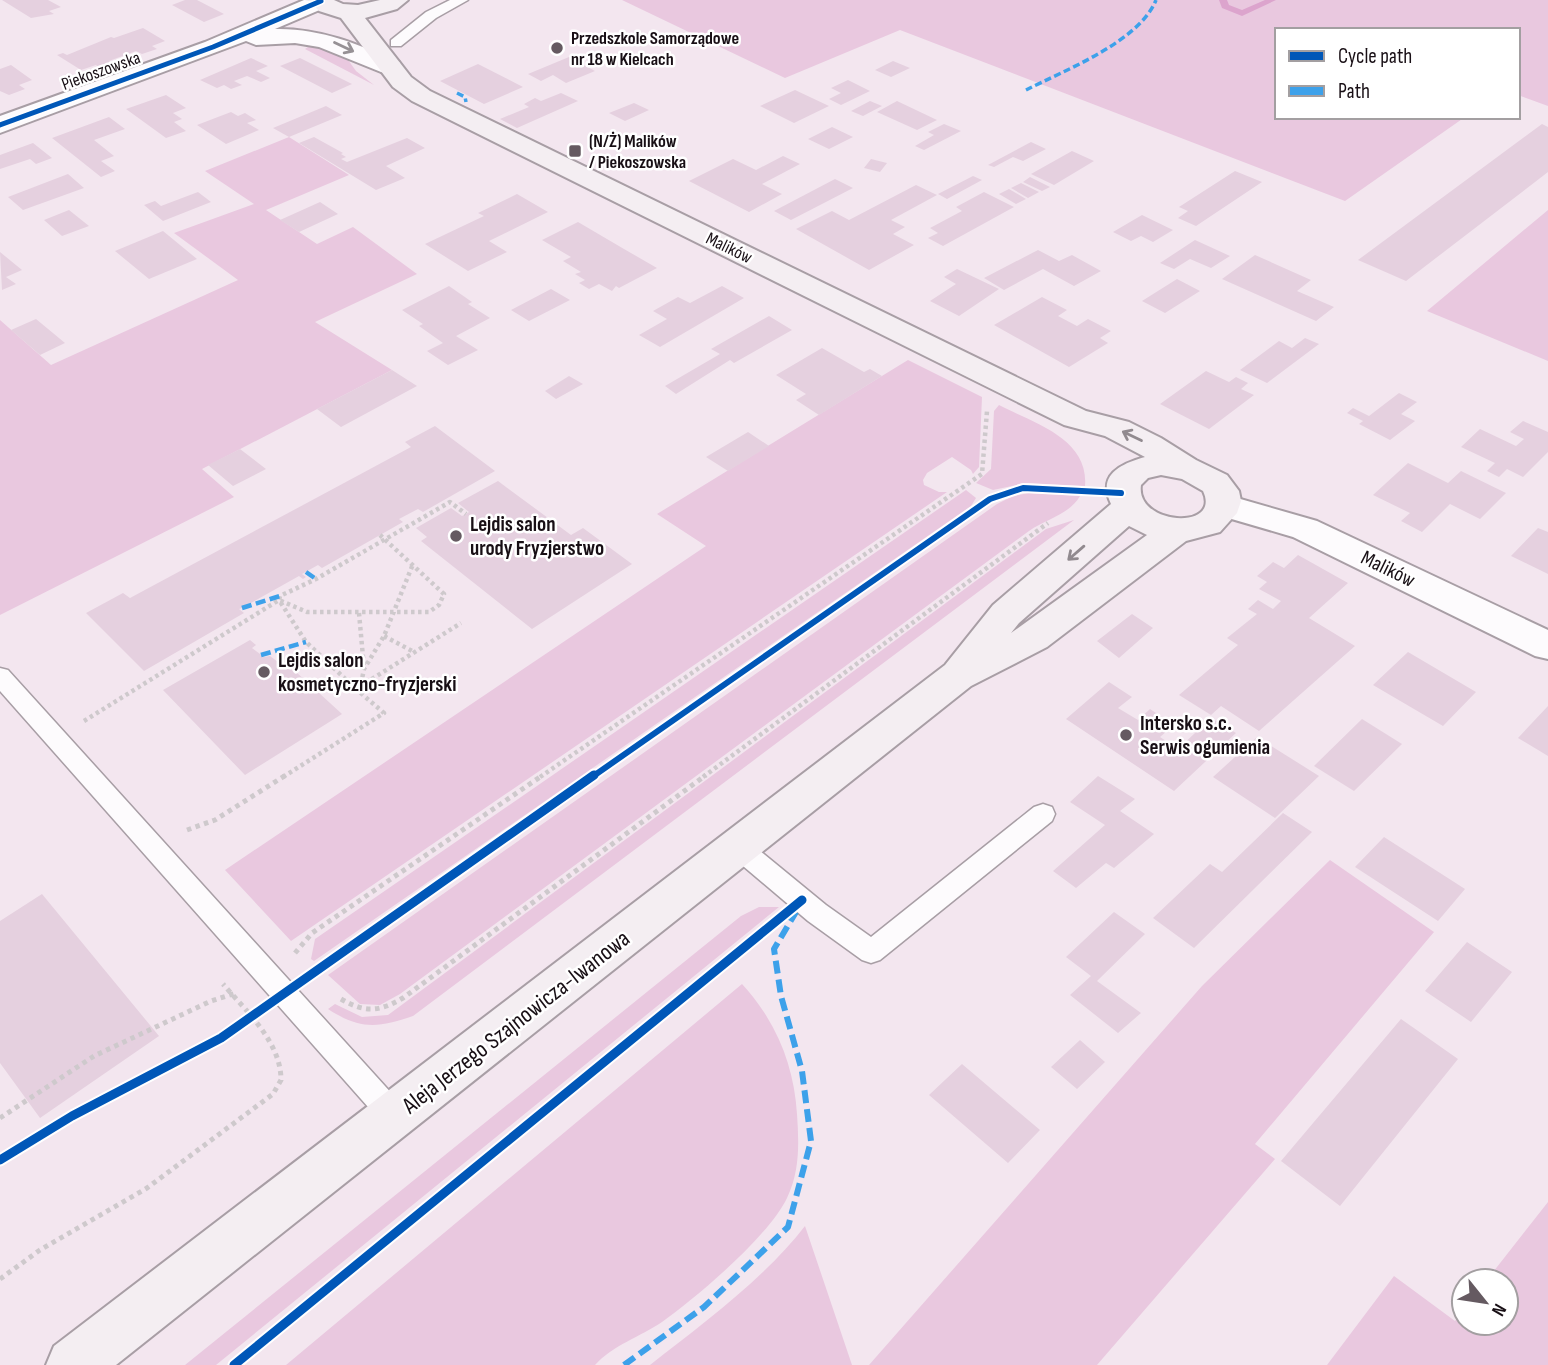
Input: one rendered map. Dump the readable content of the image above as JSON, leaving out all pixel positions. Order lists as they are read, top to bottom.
{
  "streets": {
    "main road": ["Malików", "Aleja Jerzego Szajnowicza-Iwanowa"],
    "street": ["Piekoszowska"]
  },
  "crossings": [
    ["Piekoszowska", "Malików"],
    ["Malików", "Aleja Jerzego Szajnowicza-Iwanowa"]
  ],
  "places": {
    "other": [
      "Przedszkole Samorządowe nr 18 w Kielcach",
      "Lejdis salon urody Fryzjerstwo",
      "Lejdis salon kosmetyczno-fryzjerski",
      "Intersko s.c. Serwis ogumienia"
    ],
    "transit": ["(N/Ż) Malików / Piekoszowska"]
  },
  "legend": ["Cycle path", "Path"],
  "north": "bottom right"
}
